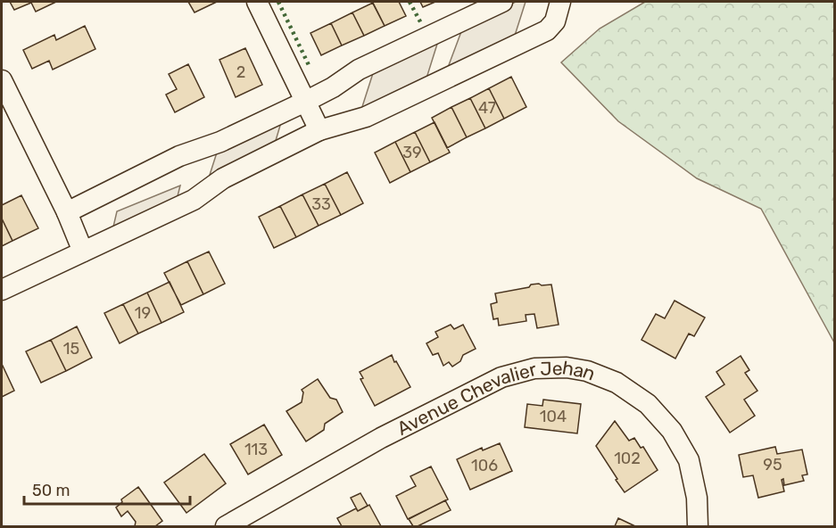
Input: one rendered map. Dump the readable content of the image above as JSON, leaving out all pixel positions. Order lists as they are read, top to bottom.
{
  "streets": {
    "street": ["Avenue Chevalier Jehan"]
  },
  "house_numbers": [
    "2",
    "47",
    "39",
    "33",
    "19",
    "15",
    "104",
    "113",
    "102",
    "95",
    "106"
  ],
  "scale_bar": "50 m"
}
